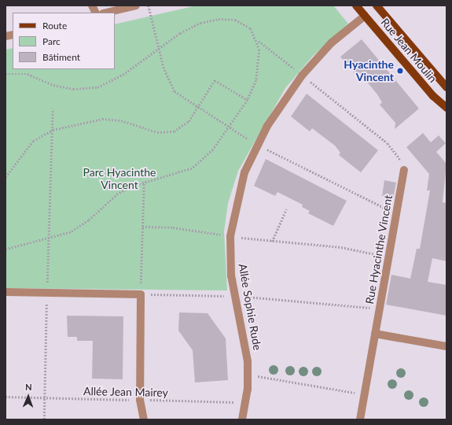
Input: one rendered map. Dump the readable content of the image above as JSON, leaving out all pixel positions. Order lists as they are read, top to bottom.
{
  "streets": {
    "main road": ["Rue Jean Moulin"],
    "street": ["Rue Hyacinthe Vincent", "Allée Sophie Rude"],
    "path": ["Allée Jean Mairey"]
  },
  "crossings": [
    ["Rue Jean Moulin", "Allée Sophie Rude"],
    ["Allée Sophie Rude", "Allée Jean Mairey"]
  ],
  "parks": ["Parc Hyacinthe Vincent"],
  "places": ["Hyacinthe Vincent"],
  "legend": ["Route", "Parc", "Bâtiment"],
  "north": "top"
}
